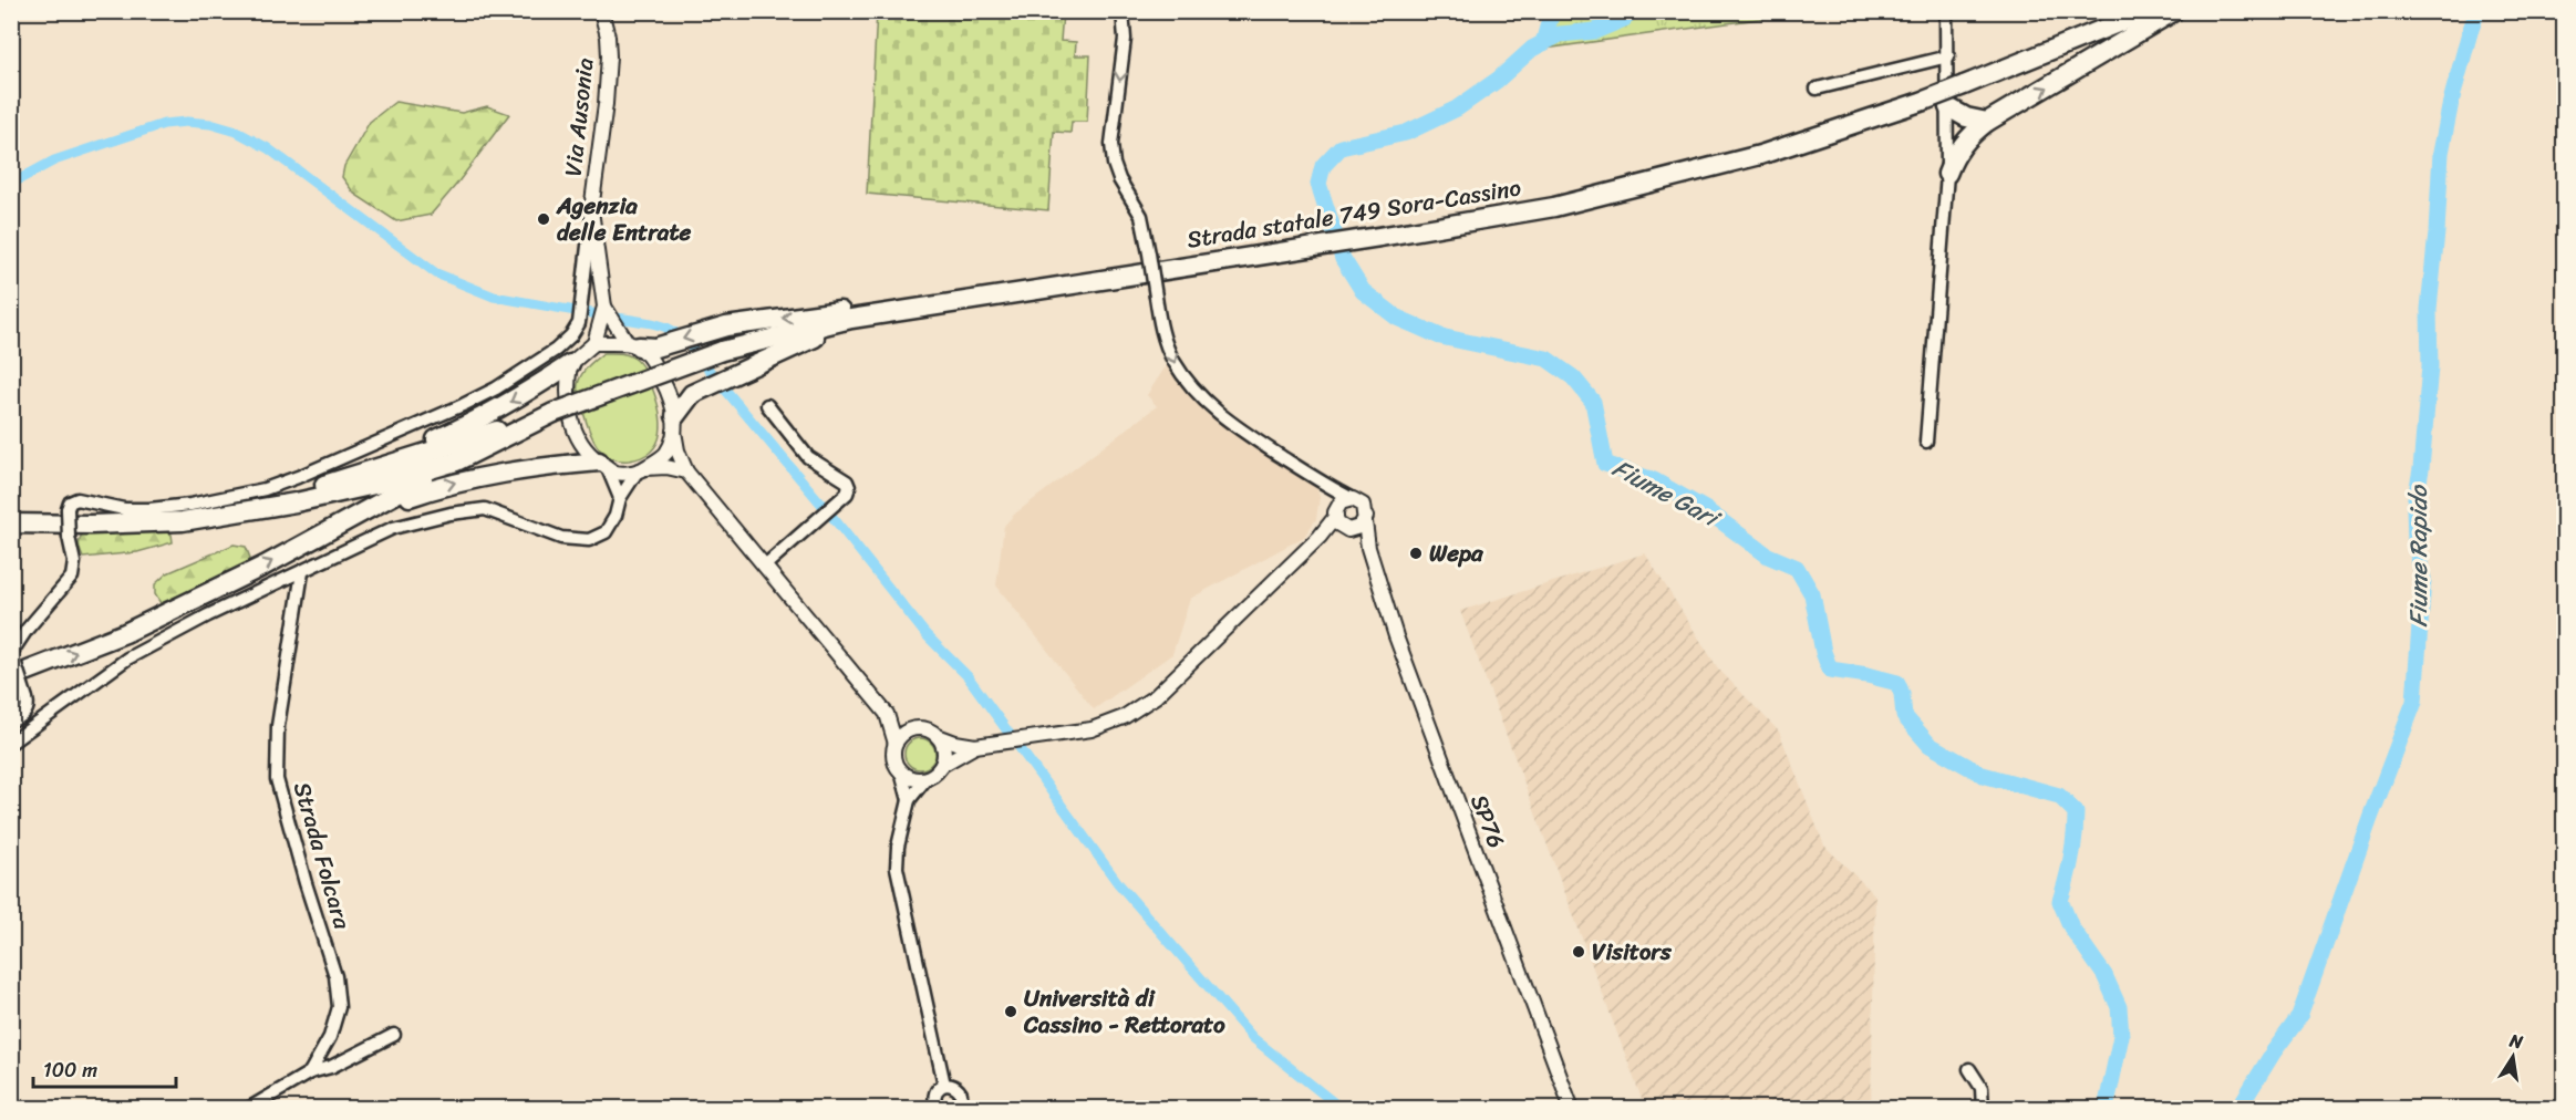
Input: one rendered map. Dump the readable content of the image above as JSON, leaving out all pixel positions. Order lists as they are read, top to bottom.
{
  "streets": {
    "highway": ["Strada statale 749 Sora-Cassino"],
    "street": ["Via Ausonia", "SP76", "Strada Folcara"]
  },
  "water": ["Fiume Gari", "Fiume Rapido"],
  "places": [
    "Agenzia delle Entrate",
    "Wepa",
    "Visitors",
    "Università di Cassino - Rettorato"
  ],
  "scale_bar": "100 m",
  "north": "top"
}
